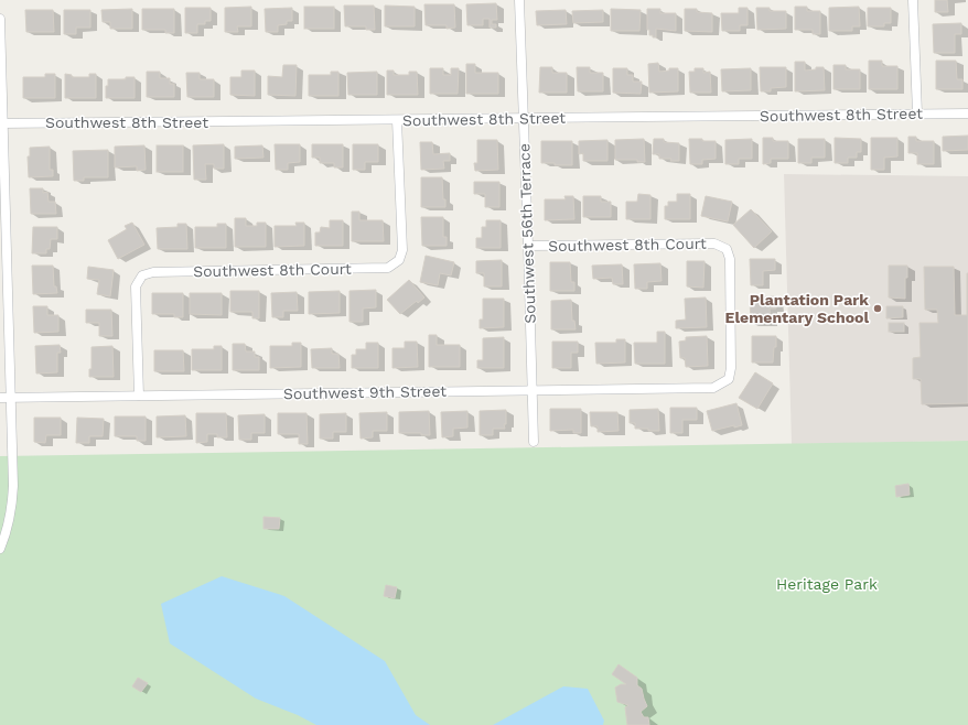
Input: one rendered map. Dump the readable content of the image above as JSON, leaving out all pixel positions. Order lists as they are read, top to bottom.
{
  "streets": {
    "street": [
      "Southwest 8th Street",
      "Southwest 56th Terrace",
      "Southwest 8th Court",
      "Southwest 9th Street"
    ]
  },
  "crossings": [
    ["Southwest 8th Street", "Southwest 56th Terrace"],
    ["Southwest 8th Street", "Southwest 8th Court"],
    ["Southwest 56th Terrace", "Southwest 8th Court"],
    ["Southwest 56th Terrace", "Southwest 9th Street"],
    ["Southwest 8th Court", "Southwest 9th Street"]
  ],
  "parks": ["Heritage Park"],
  "places": ["Plantation Park Elementary School"]
}
